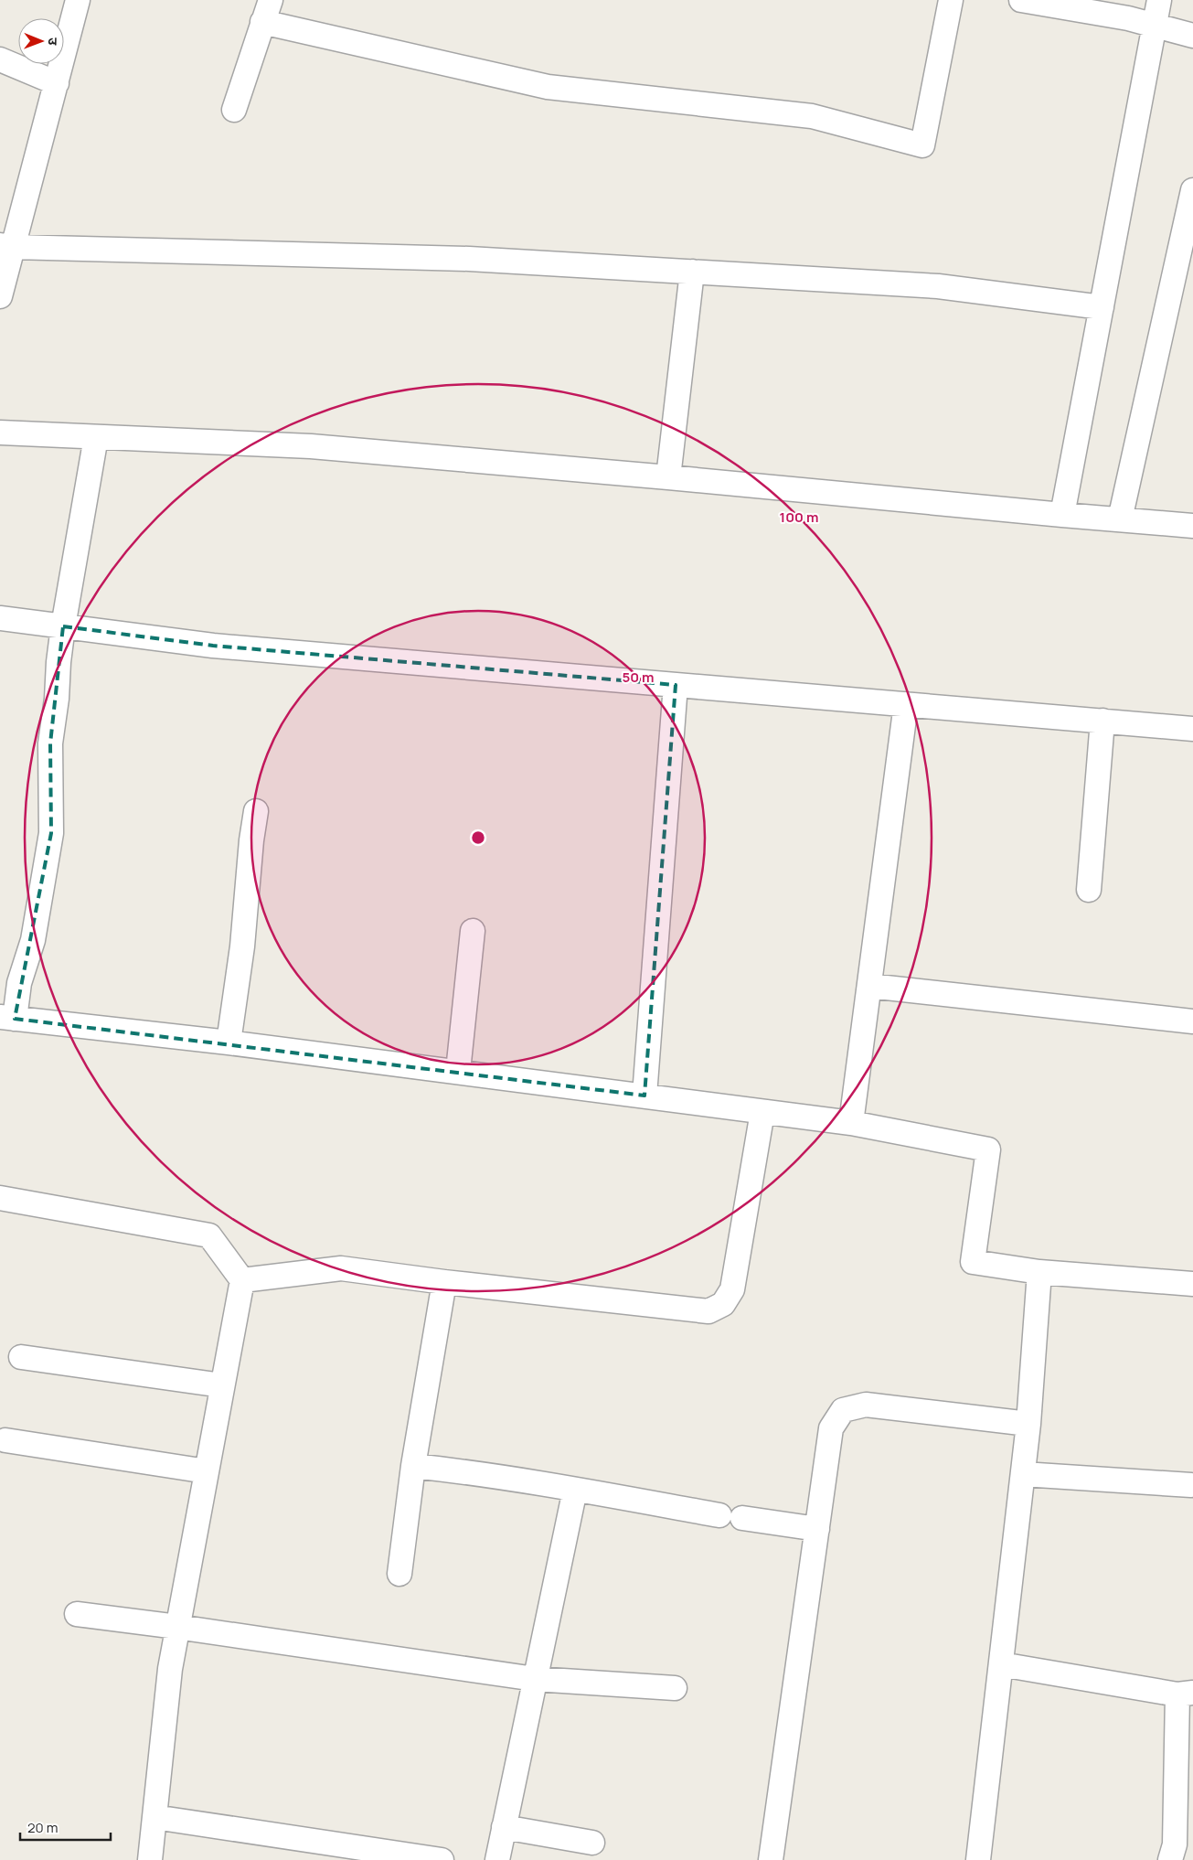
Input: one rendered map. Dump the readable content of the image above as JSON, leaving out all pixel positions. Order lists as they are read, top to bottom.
{
  "scale_bar": "20 m",
  "north": "right",
  "rings": ["100 m", "50 m"]
}
